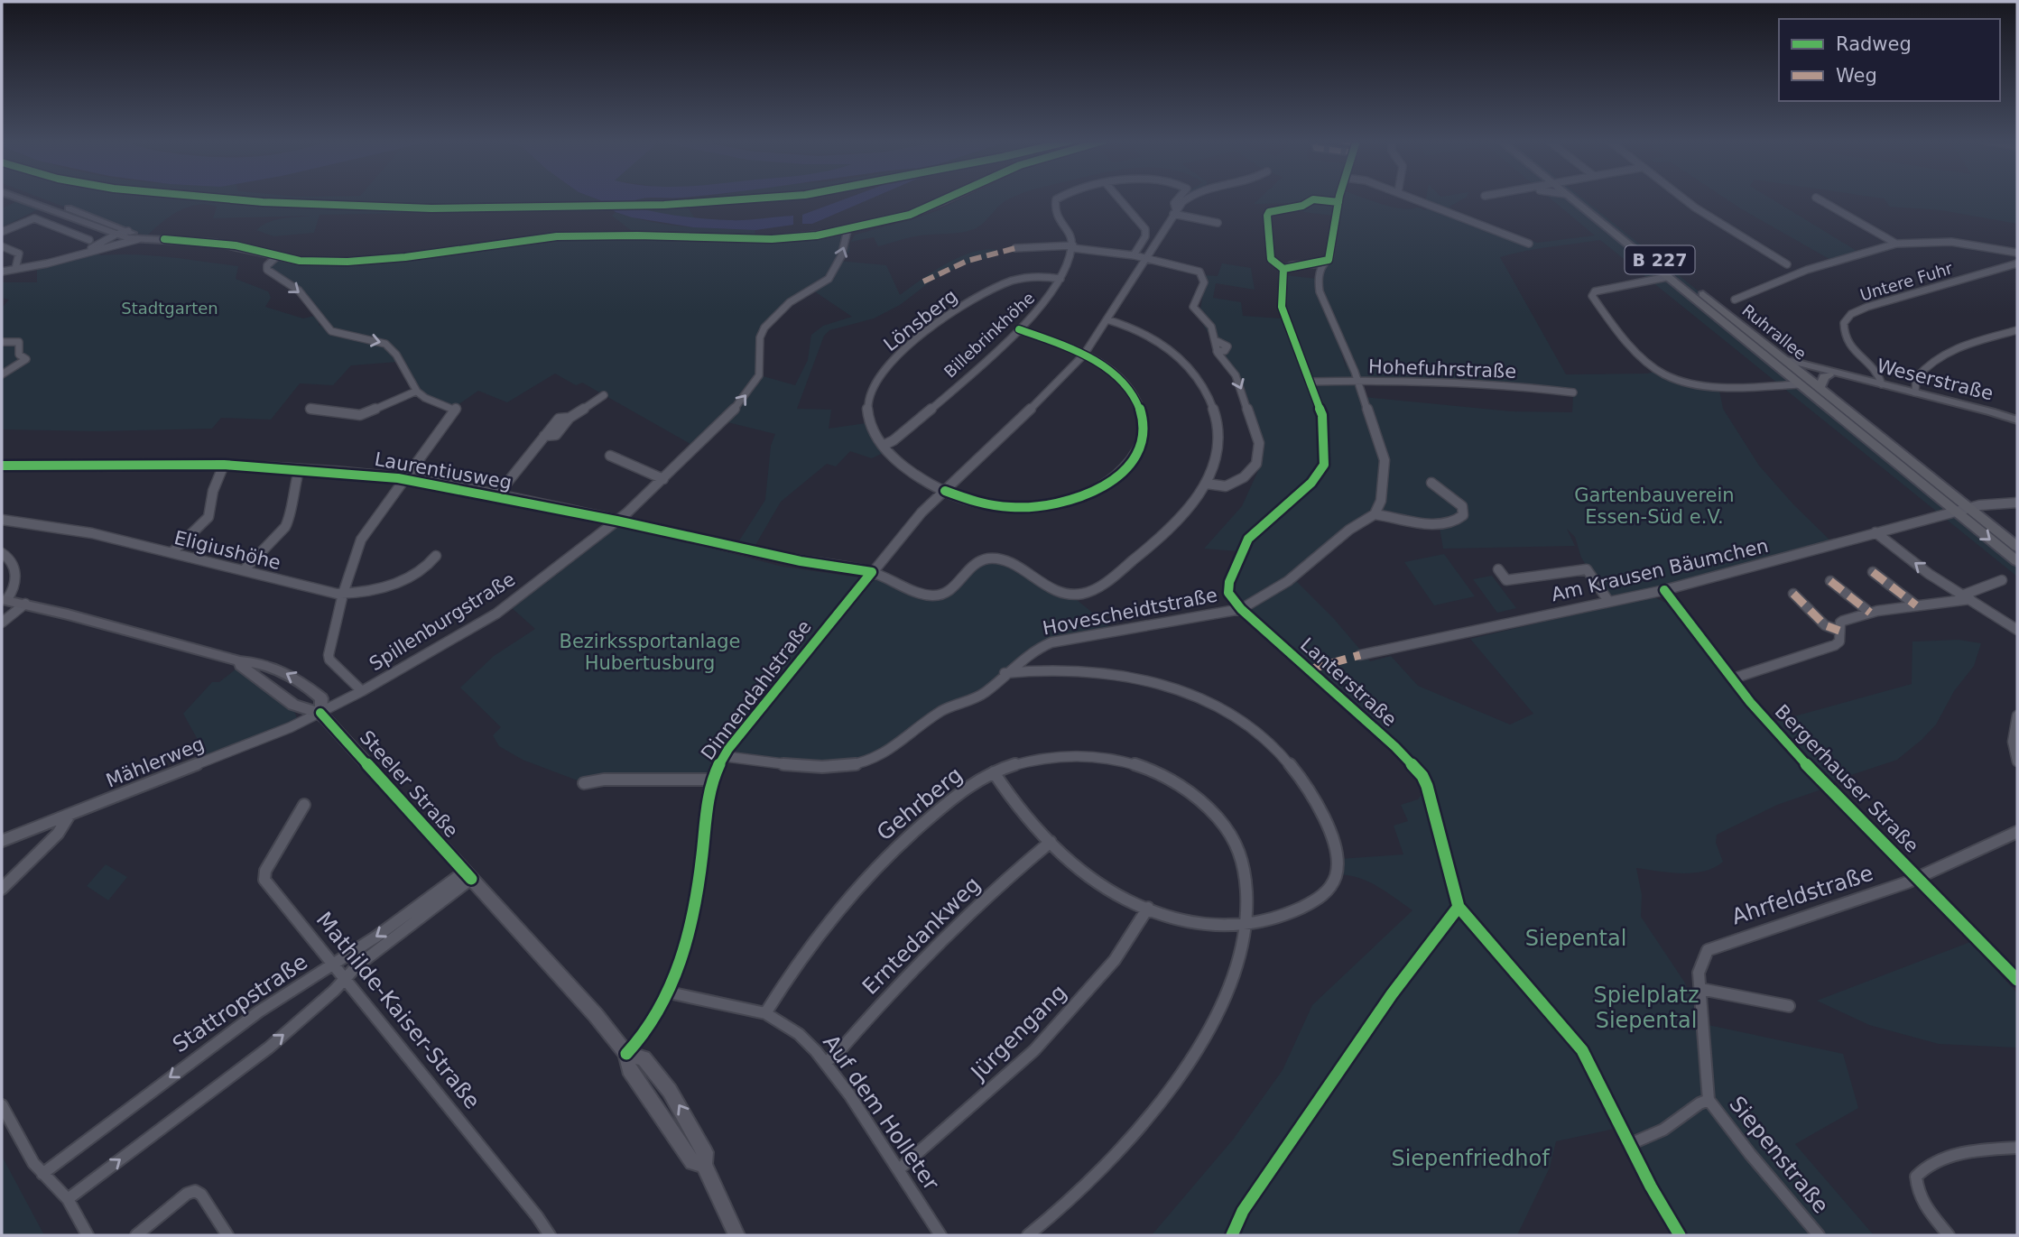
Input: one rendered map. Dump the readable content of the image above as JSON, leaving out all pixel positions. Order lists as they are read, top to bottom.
{
  "streets": {
    "main road": ["B 227", "Ruhrallee", "Steeler Straße"],
    "street": [
      "Untere Fuhr",
      "Lönsberg",
      "Billebrinkhöhe",
      "Hohefuhrstraße",
      "Weserstraße",
      "Laurentiusweg",
      "Eligiushöhe",
      "Am Krausen Bäumchen",
      "Hovescheidtstraße",
      "Spillenburgstraße",
      "Lanterstraße",
      "Dinnendahlstraße",
      "Mählerweg",
      "Bergerhauser Straße",
      "Gehrberg",
      "Ahrfeldstraße",
      "Erntedankweg",
      "Stattropstraße",
      "Mathilde-Kaiser-Straße",
      "Jürgengang",
      "Auf dem Holleter",
      "Siepenstraße"
    ]
  },
  "crossings": [
    ["Untere Fuhr", "Weserstraße"],
    ["Lönsberg", "Billebrinkhöhe"],
    ["Lönsberg", "Dinnendahlstraße"],
    ["Ruhrallee", "Weserstraße"],
    ["Ruhrallee", "Am Krausen Bäumchen"],
    ["Laurentiusweg", "Spillenburgstraße"],
    ["Laurentiusweg", "Dinnendahlstraße"],
    ["Am Krausen Bäumchen", "Bergerhauser Straße"],
    ["Hovescheidtstraße", "Lanterstraße"],
    ["Hovescheidtstraße", "Dinnendahlstraße"],
    ["Spillenburgstraße", "Mählerweg"],
    ["Spillenburgstraße", "Steeler Straße"],
    ["Dinnendahlstraße", "Steeler Straße"],
    ["Dinnendahlstraße", "Auf dem Holleter"],
    ["Mählerweg", "Steeler Straße"],
    ["Bergerhauser Straße", "Ahrfeldstraße"],
    ["Steeler Straße", "Stattropstraße"],
    ["Gehrberg", "Auf dem Holleter"],
    ["Ahrfeldstraße", "Siepenstraße"],
    ["Erntedankweg", "Auf dem Holleter"],
    ["Stattropstraße", "Mathilde-Kaiser-Straße"],
    ["Jürgengang", "Auf dem Holleter"]
  ],
  "one_way": ["Spillenburgstraße"],
  "parks": [
    "Stadtgarten",
    "Gartenbauverein Essen-Süd e.V.",
    "Bezirkssportanlage Hubertusburg",
    "Siepental",
    "Spielplatz Siepental",
    "Siepenfriedhof"
  ],
  "legend": ["Radweg", "Weg"]
}
